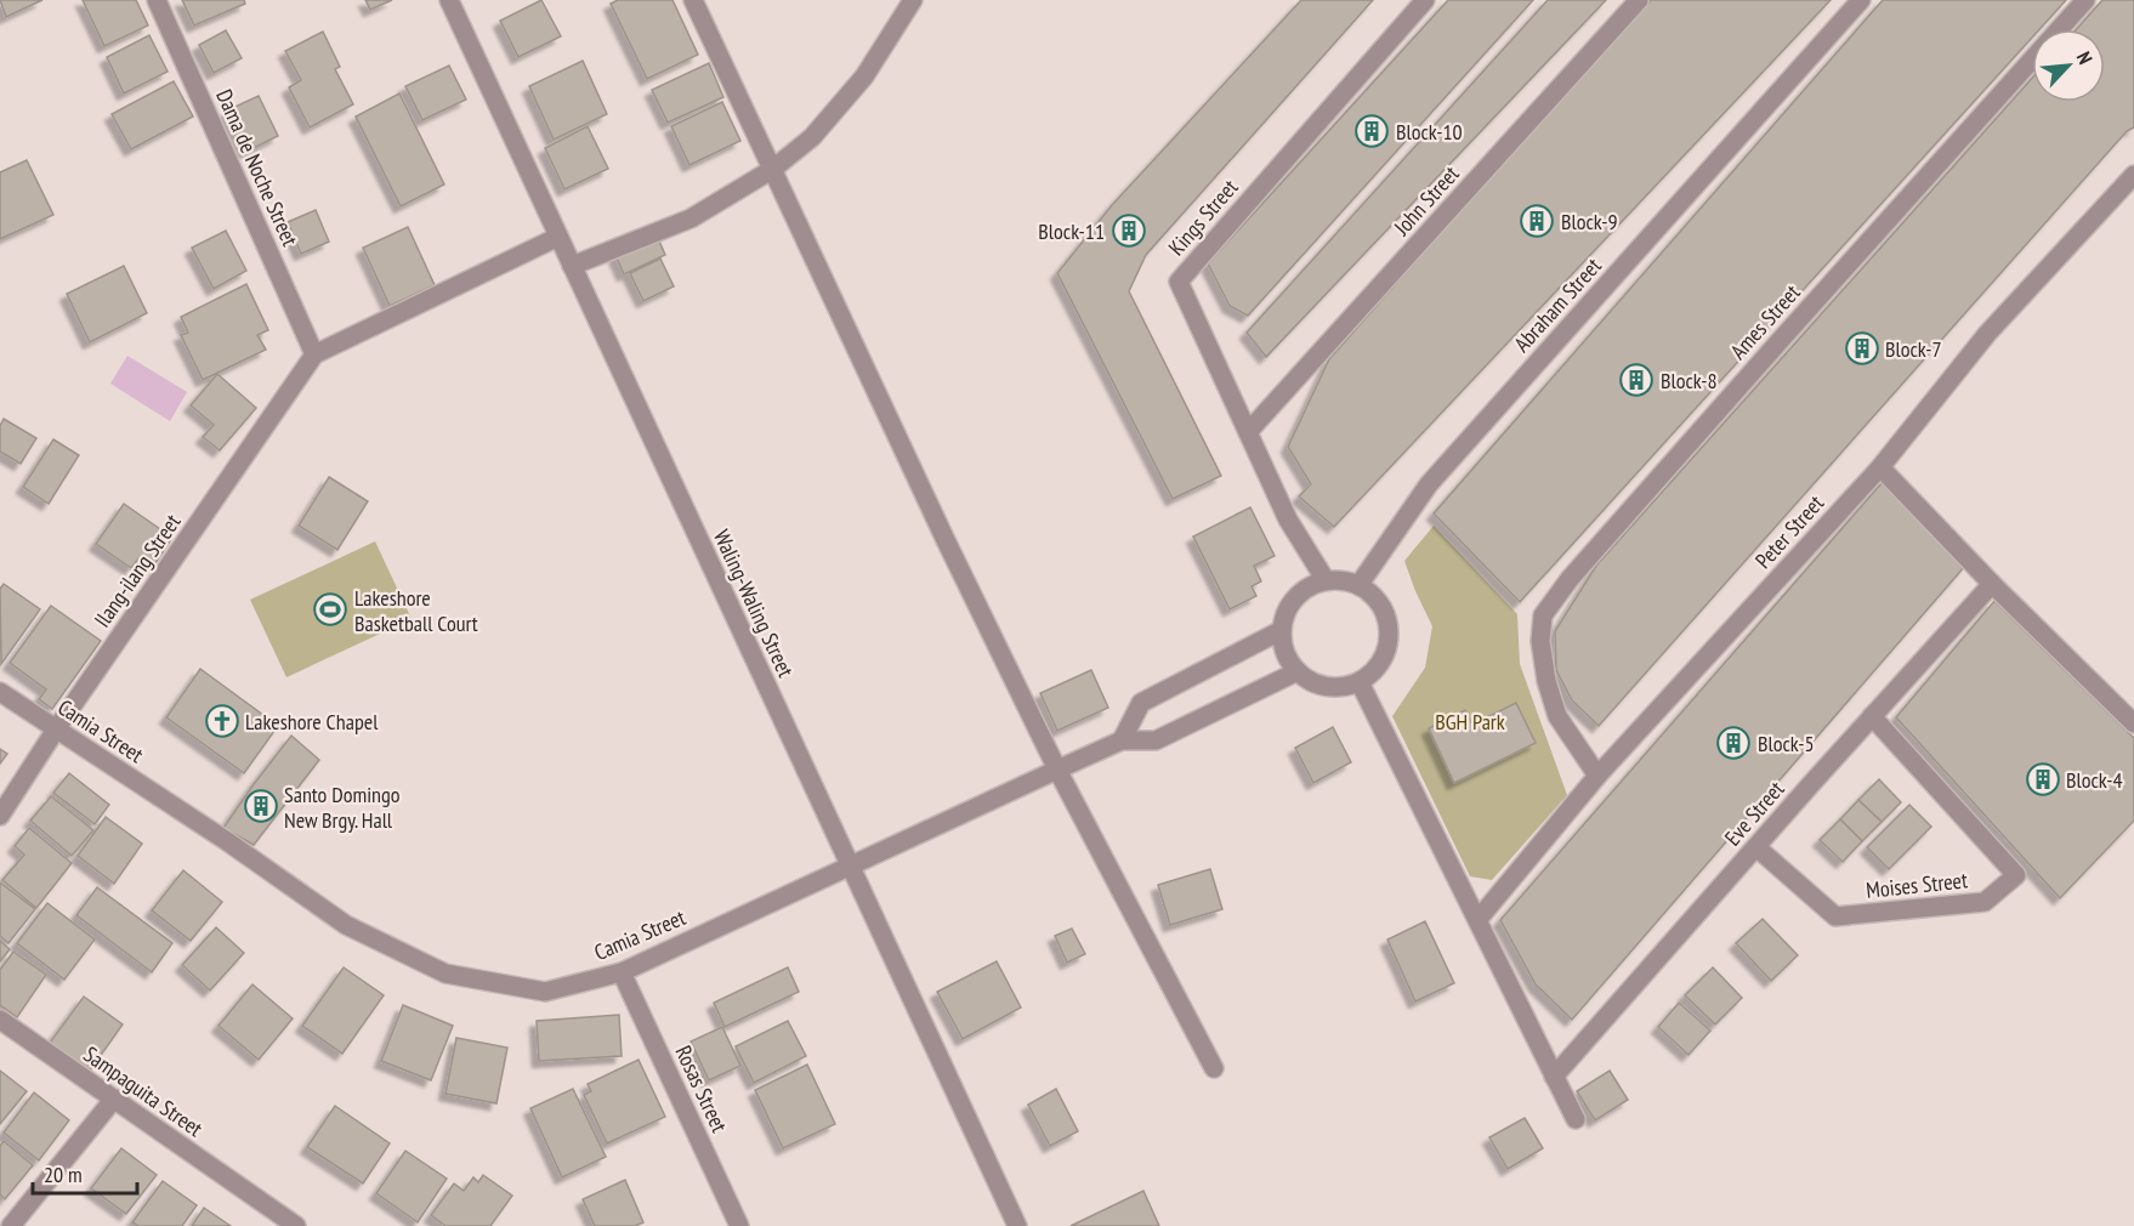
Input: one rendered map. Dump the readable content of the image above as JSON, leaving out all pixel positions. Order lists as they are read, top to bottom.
{
  "streets": {
    "street": [
      "Dama de Noche Street",
      "John Street",
      "Kings Street",
      "Abraham Street",
      "Ames Street",
      "Peter Street",
      "Ilang-ilang Street",
      "Waling-Waling Street",
      "Camia Street",
      "Eve Street",
      "Moises Street",
      "Rosas Street",
      "Sampaguita Street"
    ]
  },
  "crossings": [
    ["Dama de Noche Street", "Ilang-ilang Street"],
    ["John Street", "Kings Street"],
    ["Kings Street", "Abraham Street"],
    ["Ames Street", "Peter Street"],
    ["Ilang-ilang Street", "Camia Street"],
    ["Waling-Waling Street", "Camia Street"],
    ["Camia Street", "Rosas Street"],
    ["Eve Street", "Moises Street"]
  ],
  "parks": ["BGH Park"],
  "places": {
    "building": [
      "Block-10",
      "Block-9",
      "Block-11",
      "Block-7",
      "Block-8",
      "Block-5",
      "Block-4",
      "Santo Domingo New Brgy. Hall"
    ],
    "sports": ["Lakeshore Basketball Court"],
    "church": ["Lakeshore Chapel"]
  },
  "scale_bar": "20 m",
  "north": "top right"
}
